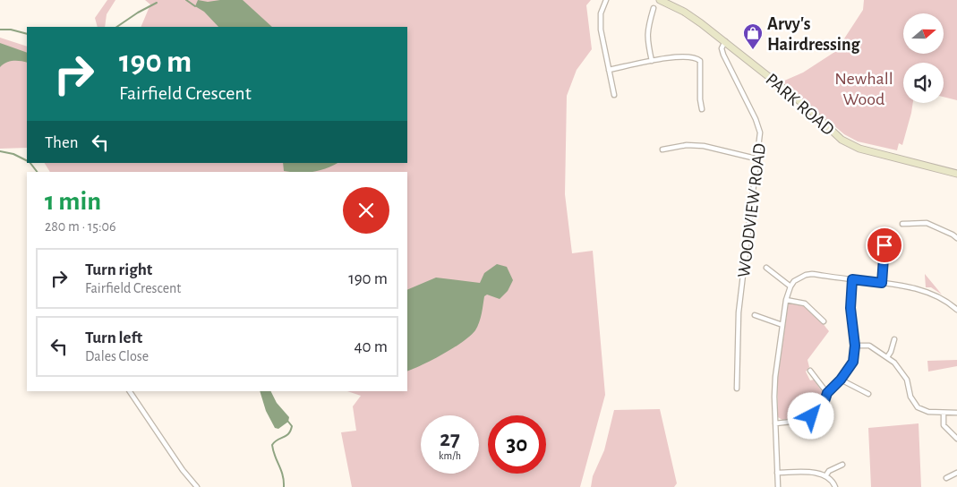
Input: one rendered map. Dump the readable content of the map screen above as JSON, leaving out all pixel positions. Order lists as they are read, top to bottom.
{
  "streets": {
    "main road": ["PARK ROAD"],
    "street": ["WOODVIEW ROAD"]
  },
  "crossings": [
    ["PARK ROAD", "WOODVIEW ROAD"]
  ],
  "parks": ["Newhall Wood"],
  "places": {
    "shop": ["Arvy's Hairdressing"]
  },
  "north": "right",
  "page": {
    "turn": ["190 m", "Fairfield Crescent"],
    "then": "Then",
    "heading": ["1 min", "280 m · 15:06"],
    "list": [
      {
        "name": "Turn right",
        "note": "Fairfield Crescent",
        "value": "190 m"
      },
      {
        "name": "Turn left",
        "note": "Dales Close",
        "value": "40 m"
      }
    ],
    "speed": "27 km/h",
    "limit": "30"
  }
}
